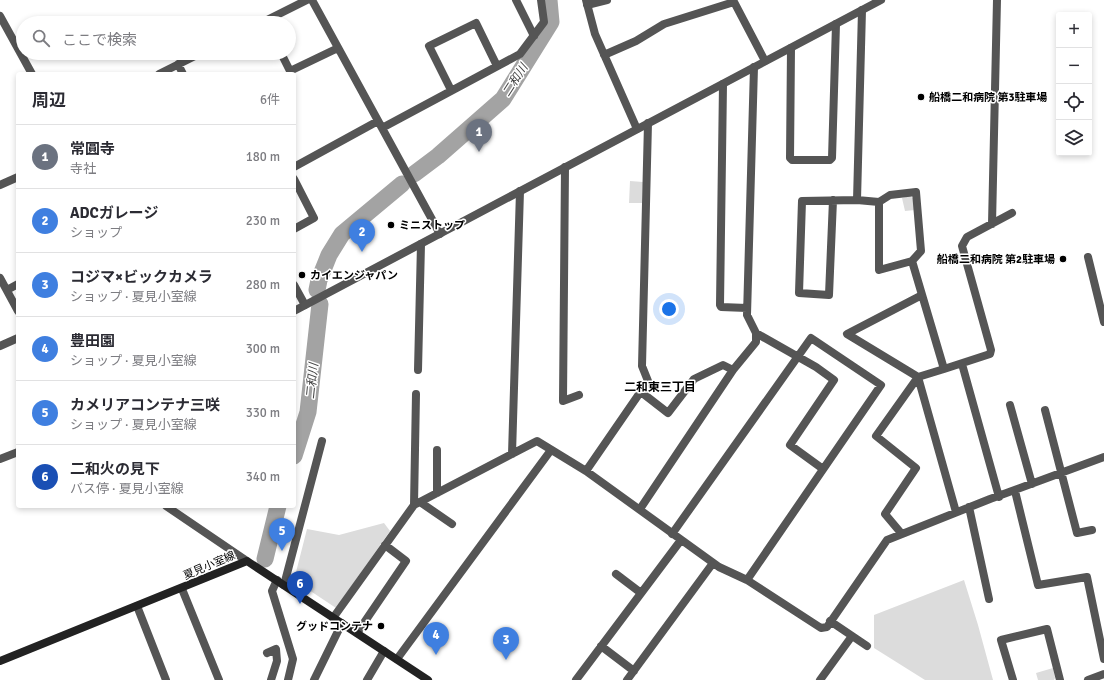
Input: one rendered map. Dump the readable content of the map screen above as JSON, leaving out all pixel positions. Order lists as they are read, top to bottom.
{
  "streets": {
    "main road": ["夏見小室線"]
  },
  "districts": ["二和東三丁目"],
  "water": ["二和川"],
  "places": [
    "船橋二和病院 第3駐車場",
    "ミニストップ",
    "船橋二和病院 第2駐車場",
    "カイエンジャパン",
    "グッドコンテナ"
  ],
  "page": {
    "map_buttons": ["+", "−"],
    "search": "ここで検索",
    "heading": ["周辺", "6件"],
    "pins": [
      "1",
      "2",
      "5",
      "6",
      "4",
      "3"
    ],
    "list": [
      {
        "mark": "1",
        "name": "常圓寺",
        "note": "寺社",
        "value": "180 m"
      },
      {
        "mark": "2",
        "name": "ADCガレージ",
        "note": "ショップ",
        "value": "230 m"
      },
      {
        "mark": "3",
        "name": "コジマ×ビックカメラ",
        "note": "ショップ · 夏見小室線",
        "value": "280 m"
      },
      {
        "mark": "4",
        "name": "豊田園",
        "note": "ショップ · 夏見小室線",
        "value": "300 m"
      },
      {
        "mark": "5",
        "name": "カメリアコンテナ三咲",
        "note": "ショップ · 夏見小室線",
        "value": "330 m"
      },
      {
        "mark": "6",
        "name": "二和火の見下",
        "note": "バス停 · 夏見小室線",
        "value": "340 m"
      }
    ]
  }
}
